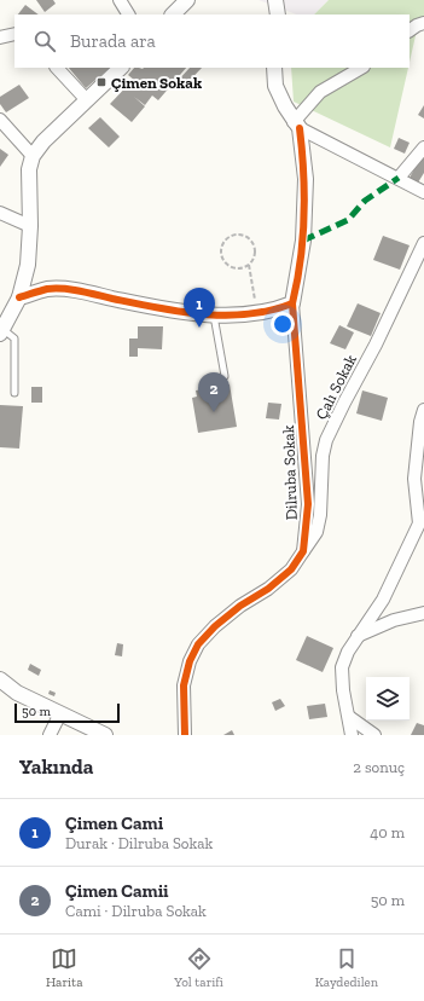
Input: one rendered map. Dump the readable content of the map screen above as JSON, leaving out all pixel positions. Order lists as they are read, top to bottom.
{
  "streets": {
    "street": ["Çalı Sokak", "Dilruba Sokak"]
  },
  "crossings": [
    ["Çalı Sokak", "Dilruba Sokak"]
  ],
  "places": {
    "transit": ["Çimen Sokak"]
  },
  "scale_bar": "50 m",
  "page": {
    "search": "Burada ara",
    "pins": ["1", "2"],
    "scale": "50 m",
    "heading": ["Yakında", "2 sonuç"],
    "list": [
      {
        "mark": "1",
        "name": "Çimen Cami",
        "note": "Durak · Dilruba Sokak",
        "value": "40 m"
      },
      {
        "mark": "2",
        "name": "Çimen Camii",
        "note": "Cami · Dilruba Sokak",
        "value": "50 m"
      }
    ],
    "nav": ["Harita", "Yol tarifi", "Kaydedilen"]
  }
}
